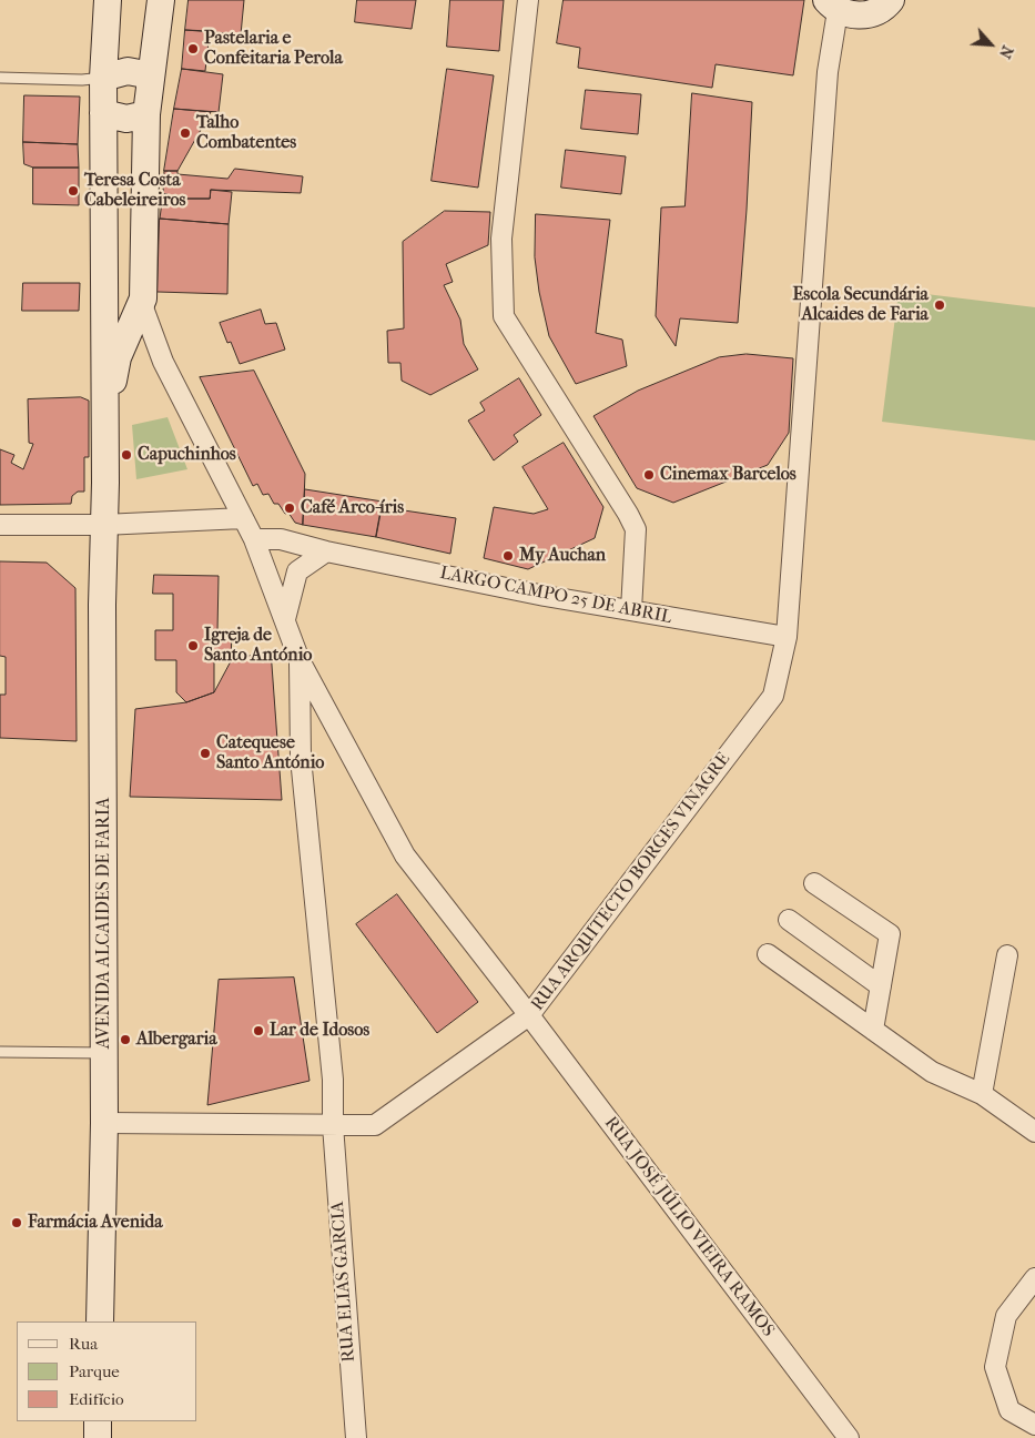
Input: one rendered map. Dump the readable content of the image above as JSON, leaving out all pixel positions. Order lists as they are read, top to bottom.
{
  "streets": {
    "street": [
      "LARGO CAMPO 25 DE ABRIL",
      "RUA ARQUITECTO BORGES VINAGRE",
      "AVENIDA ALCAIDES DE FARIA",
      "RUA JOSÉ JÚLIO VIEIRA RAMOS",
      "RUA ELIAS GARCIA"
    ]
  },
  "crossings": [
    ["LARGO CAMPO 25 DE ABRIL", "RUA ARQUITECTO BORGES VINAGRE"],
    ["RUA ARQUITECTO BORGES VINAGRE", "AVENIDA ALCAIDES DE FARIA"],
    ["RUA ARQUITECTO BORGES VINAGRE", "RUA JOSÉ JÚLIO VIEIRA RAMOS"],
    ["RUA ARQUITECTO BORGES VINAGRE", "RUA ELIAS GARCIA"]
  ],
  "places": [
    "Pastelaria e Confeitaria Perola",
    "Talho Combatentes",
    "Teresa Costa Cabeleireiros",
    "Escola Secundária Alcaides de Faria",
    "Capuchinhos",
    "Cinemax Barcelos",
    "Café Arco-íris",
    "My Auchan",
    "Igreja de Santo António",
    "Catequese Santo António",
    "Lar de Idosos",
    "Albergaria",
    "Farmácia Avenida"
  ],
  "legend": ["Rua", "Parque", "Edifício"],
  "north": "bottom right"
}
